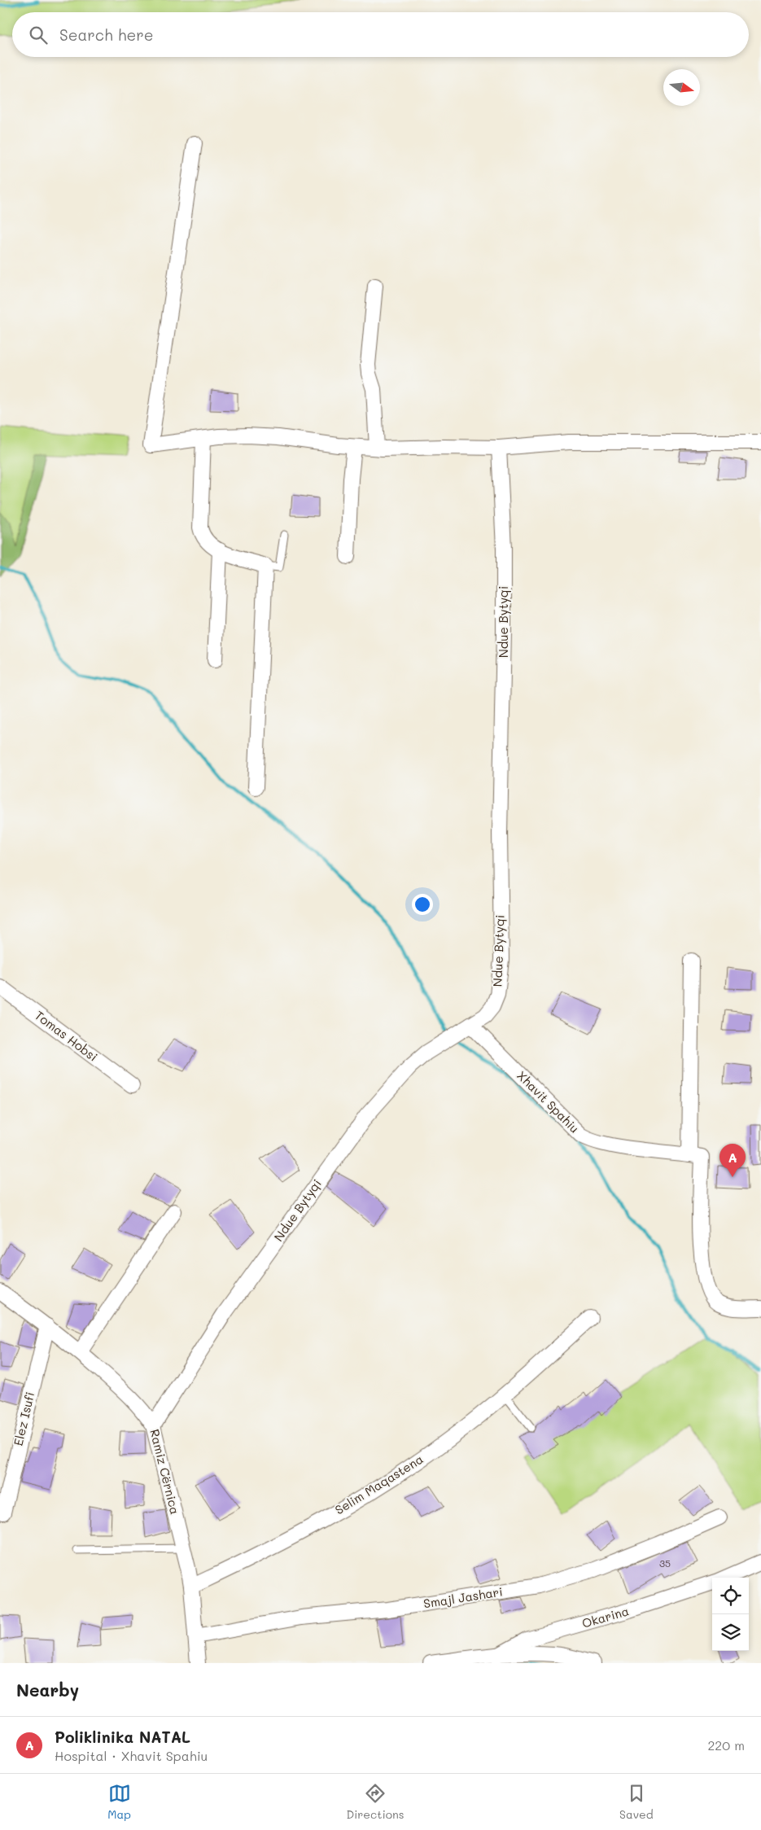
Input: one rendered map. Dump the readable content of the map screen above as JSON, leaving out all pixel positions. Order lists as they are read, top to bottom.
{
  "streets": {
    "street": [
      "Ndue Bytyqi",
      "Tomas Hobsi",
      "Xhavit Spahiu",
      "Elez Isufi",
      "Ramiz Cërnica",
      "Selim Maqastena",
      "Smajl Jashari",
      "Okarina"
    ]
  },
  "crossings": [
    ["Ndue Bytyqi", "Xhavit Spahiu"],
    ["Ndue Bytyqi", "Ramiz Cërnica"],
    ["Elez Isufi", "Ramiz Cërnica"],
    ["Ramiz Cërnica", "Selim Maqastena"],
    ["Ramiz Cërnica", "Smajl Jashari"]
  ],
  "house_numbers": ["35"],
  "north": "right",
  "page": {
    "search": "Search here",
    "pins": "A",
    "heading": "Nearby",
    "list": [
      {
        "mark": "A",
        "name": "Poliklinika NATAL",
        "note": "Hospital · Xhavit Spahiu",
        "value": "220 m"
      }
    ],
    "nav": ["Map", "Directions", "Saved"]
  }
}
